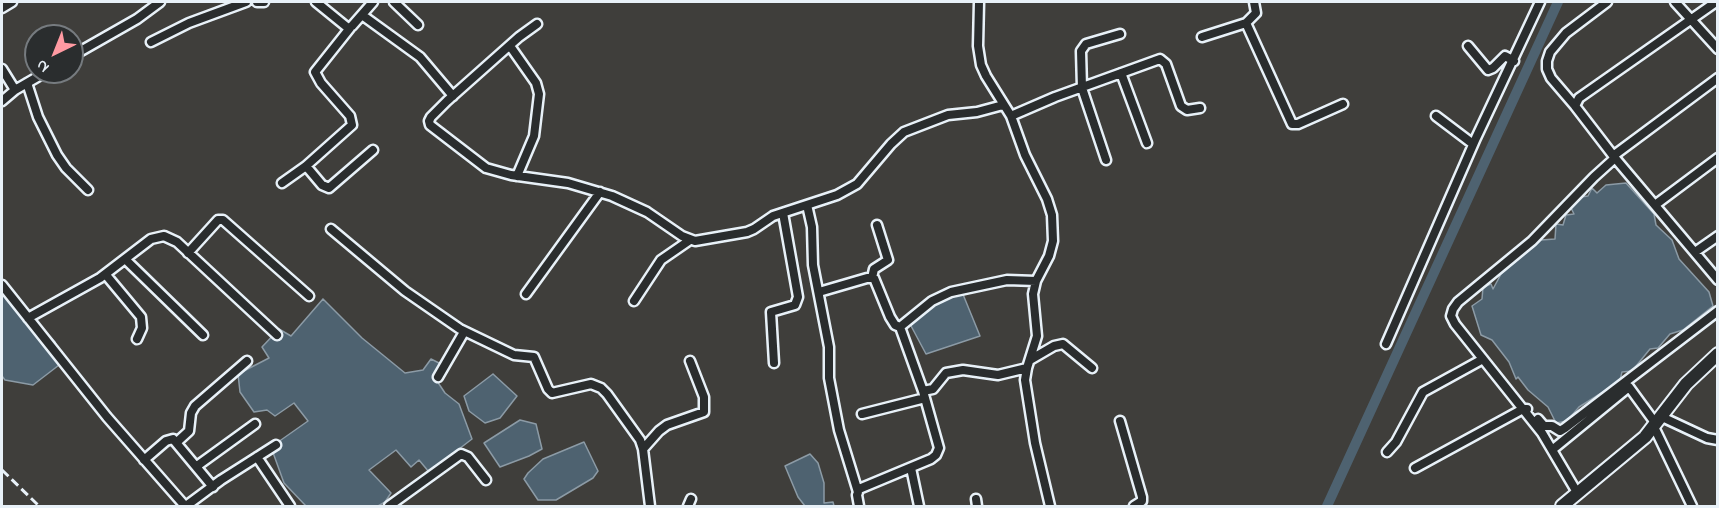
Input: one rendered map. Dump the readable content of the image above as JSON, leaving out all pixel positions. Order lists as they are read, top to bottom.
{
  "north": "bottom left"
}
